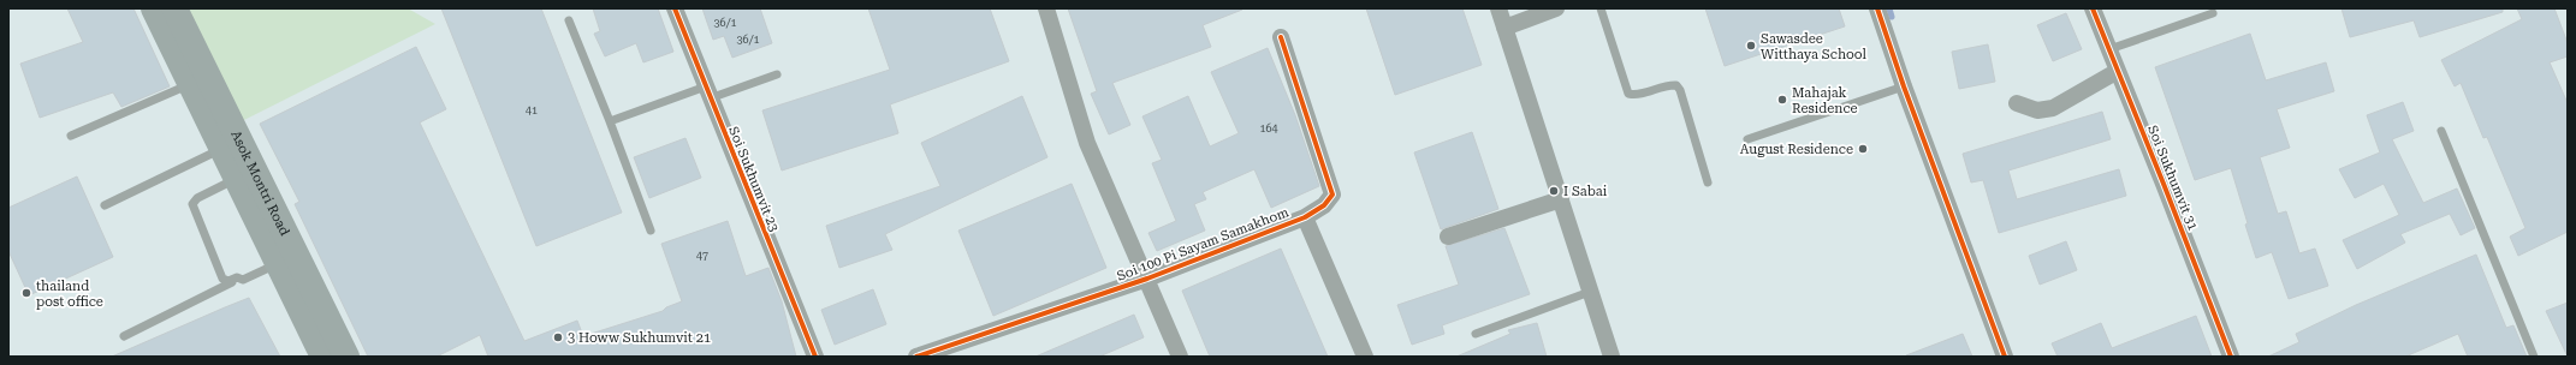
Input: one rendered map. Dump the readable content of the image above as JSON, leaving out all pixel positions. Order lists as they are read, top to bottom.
{
  "streets": {
    "main road": ["Asok Montri Road"],
    "street": ["Soi Sukhumvit 31", "Soi Sukhumvit 23", "Soi 100 Pi Sayam Samakhom"]
  },
  "places": [
    "Sawasdee Witthaya School",
    "Mahajak Residence",
    "August Residence",
    "I Sabai",
    "thailand post office",
    "3 Howw Sukhumvit 21"
  ],
  "house_numbers": [
    "36/1",
    "36/1",
    "41",
    "164",
    "47"
  ]
}
